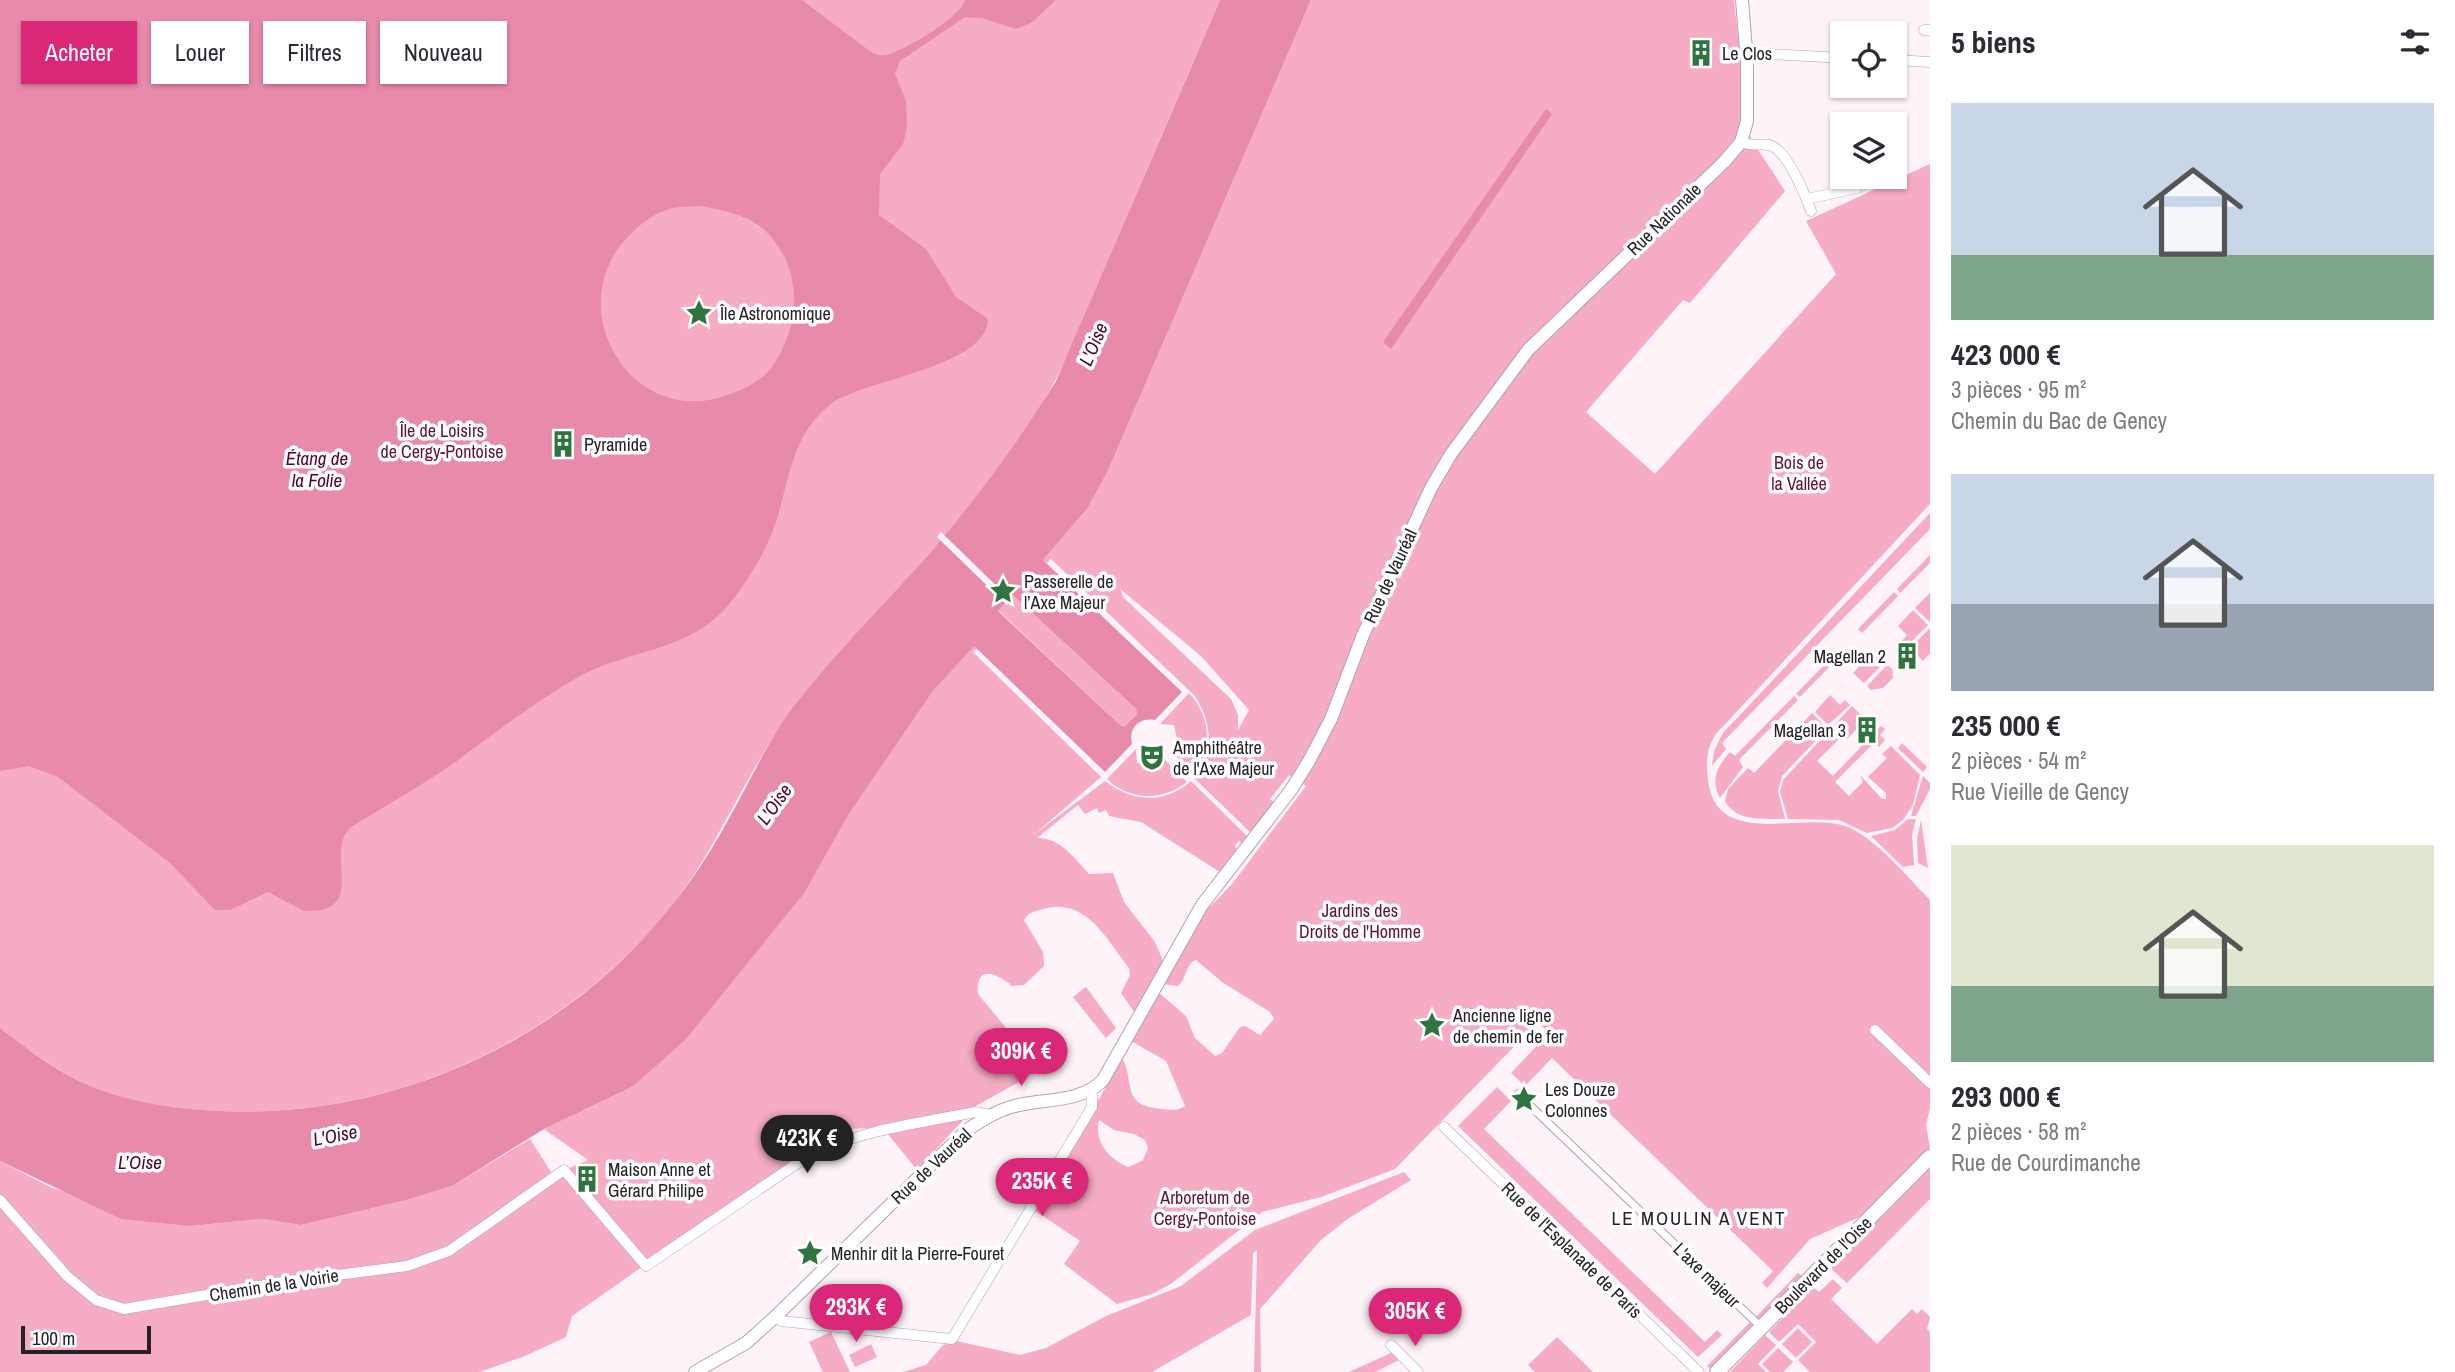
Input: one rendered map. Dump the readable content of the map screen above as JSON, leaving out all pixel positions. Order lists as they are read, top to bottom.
{
  "streets": {
    "main road": ["Boulevard de l'Oise"],
    "street": [
      "Rue Nationale",
      "Rue de Vauréal",
      "Rue de l'Esplanade de Paris",
      "L'axe majeur",
      "Chemin de la Voirie"
    ]
  },
  "crossings": [
    ["Rue Nationale", "Rue de Vauréal"],
    ["Rue de Vauréal", "Chemin de la Voirie"],
    ["Boulevard de l'Oise", "L'axe majeur"]
  ],
  "districts": ["LE MOULIN A VENT"],
  "water": ["L'Oise", "Étang de la Folie", "L’Oise"],
  "parks": [
    "Île de Loisirs de Cergy-Pontoise",
    "Bois de la Vallée",
    "Jardins des Droits de l'Homme",
    "Arboretum de Cergy‐Pontoise"
  ],
  "places": {
    "building": [
      "Le Clos",
      "Pyramide",
      "Magellan 2",
      "Magellan 3",
      "Maison Anne et Gérard Philipe"
    ],
    "place": [
      "Île Astronomique",
      "Passerelle de l’Axe Majeur",
      "Ancienne ligne de chemin de fer",
      "Les Douze Colonnes",
      "Menhir dit la Pierre-Fouret"
    ],
    "theatre": ["Amphithéâtre de l'Axe Majeur"]
  },
  "scale_bar": "100 m",
  "page": {
    "heading": "5 biens",
    "chip": [
      "Acheter",
      "Louer",
      "Filtres",
      "Nouveau"
    ],
    "list": [
      {
        "name": "423 000 €",
        "note": "3 pièces · 95 m² · Chemin du Bac de Gency"
      },
      {
        "name": "235 000 €",
        "note": "2 pièces · 54 m² · Rue Vieille de Gency"
      },
      {
        "name": "293 000 €",
        "note": "2 pièces · 58 m² · Rue de Courdimanche"
      }
    ],
    "price": [
      "309K €",
      "423K €",
      "235K €",
      "293K €",
      "305K €"
    ],
    "scale": "100 m"
  }
}
